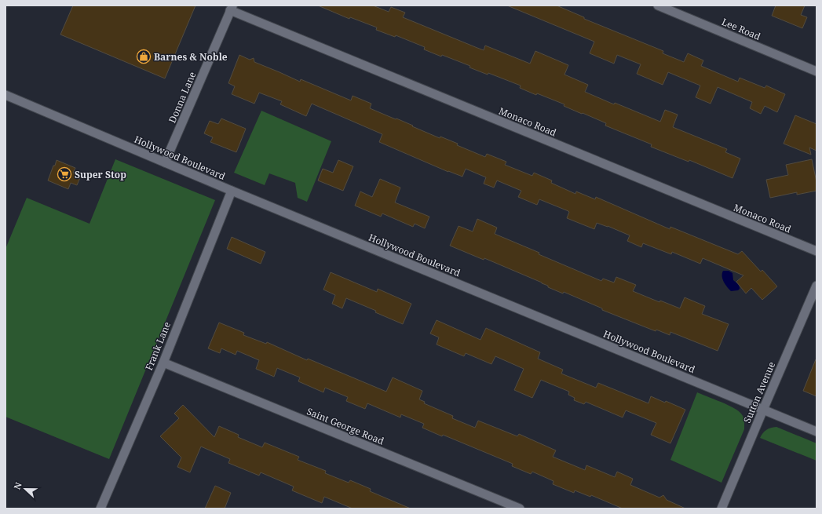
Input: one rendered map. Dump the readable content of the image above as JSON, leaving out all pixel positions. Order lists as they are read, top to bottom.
{
  "streets": {
    "street": [
      "Lee Road",
      "Donna Lane",
      "Monaco Road",
      "Hollywood Boulevard",
      "Frank Lane",
      "Sutton Avenue",
      "Saint George Road"
    ]
  },
  "crossings": [
    ["Donna Lane", "Monaco Road"],
    ["Donna Lane", "Hollywood Boulevard"],
    ["Hollywood Boulevard", "Frank Lane"],
    ["Hollywood Boulevard", "Sutton Avenue"],
    ["Frank Lane", "Saint George Road"]
  ],
  "places": {
    "shop": ["Barnes & Noble"],
    "supermarket": ["Super Stop"]
  },
  "north": "left"
}
